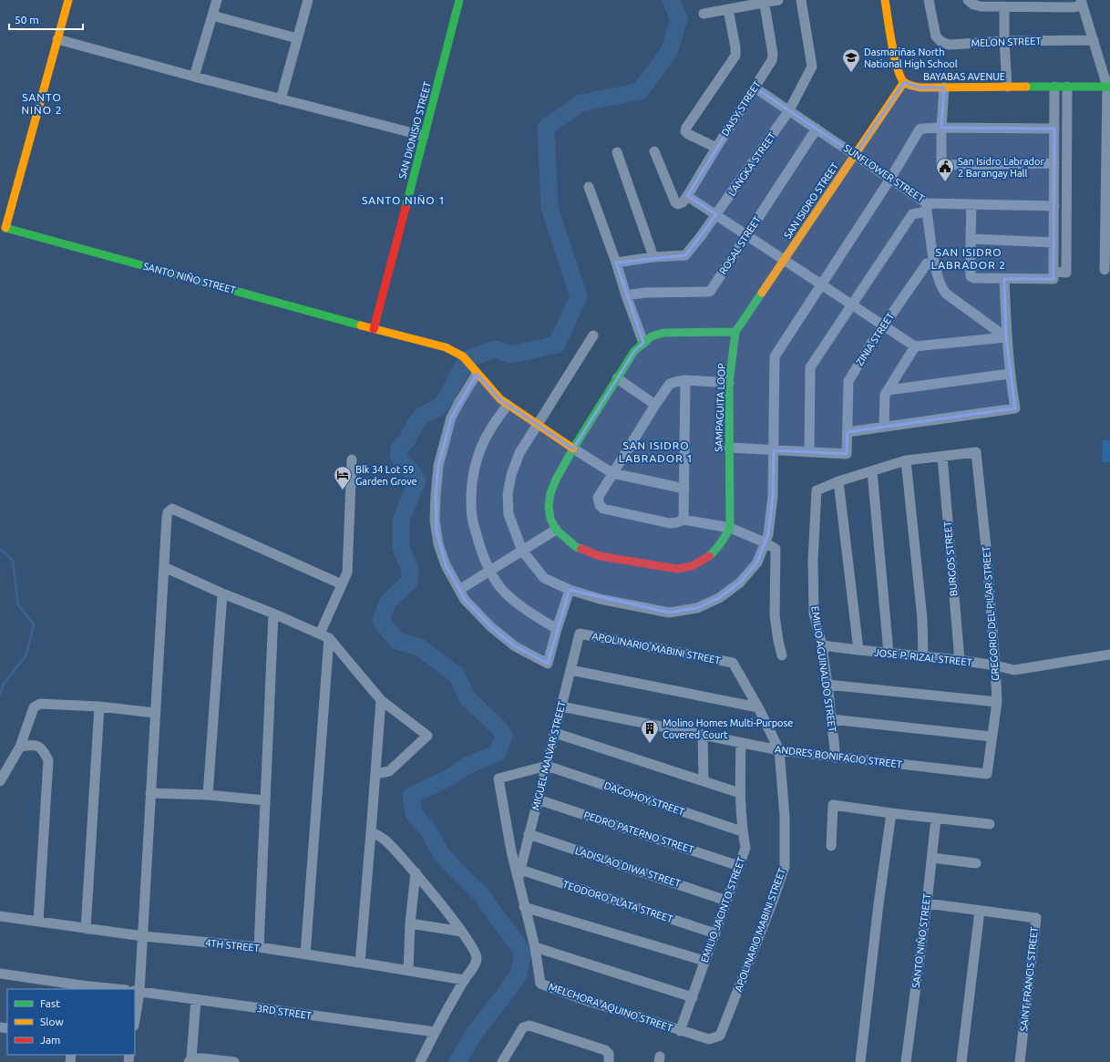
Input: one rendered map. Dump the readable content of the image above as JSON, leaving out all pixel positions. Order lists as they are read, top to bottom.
{
  "streets": {
    "street": [
      "MELON STREET",
      "BAYABAS AVENUE",
      "DAISY STREET",
      "SAN DIONISIO STREET",
      "LANGKA STREET",
      "SUNFLOWER STREET",
      "SAN ISIDRO STREET",
      "ROSAL STREET",
      "SANTO NIÑO STREET",
      "ZINIA STREET",
      "SAMPAGUITA LOOP",
      "BURGOS STREET",
      "GREGORIO DEL PILAR STREET",
      "APOLINARIO MABINI STREET",
      "JOSE P. RIZAL STREET",
      "EMILIO AGUINALDO STREET",
      "MIGUEL MALVAR STREET",
      "ANDRES BONIFACIO STREET",
      "DAGOHOY STREET",
      "PEDRO PATERNO STREET",
      "LADISLAO DIWA STREET",
      "TEODORO PLATA STREET",
      "EMILIO JACINTO STREET",
      "4TH STREET",
      "SAINT FRANCIS STREET",
      "MELCHORA AQUINO STREET",
      "3RD STREET"
    ]
  },
  "crossings": [
    ["BAYABAS AVENUE", "SAN ISIDRO STREET"],
    ["DAISY STREET", "SUNFLOWER STREET"],
    ["SAN DIONISIO STREET", "SANTO NIÑO STREET"],
    ["LANGKA STREET", "SUNFLOWER STREET"],
    ["SUNFLOWER STREET", "SAN ISIDRO STREET"],
    ["SUNFLOWER STREET", "ROSAL STREET"],
    ["SUNFLOWER STREET", "ZINIA STREET"],
    ["SAN ISIDRO STREET", "SAMPAGUITA LOOP"],
    ["SANTO NIÑO STREET", "SAINT FRANCIS STREET"],
    ["BURGOS STREET", "GREGORIO DEL PILAR STREET"],
    ["BURGOS STREET", "JOSE P. RIZAL STREET"],
    ["GREGORIO DEL PILAR STREET", "JOSE P. RIZAL STREET"],
    ["GREGORIO DEL PILAR STREET", "ANDRES BONIFACIO STREET"],
    ["APOLINARIO MABINI STREET", "MIGUEL MALVAR STREET"],
    ["APOLINARIO MABINI STREET", "ANDRES BONIFACIO STREET"],
    ["APOLINARIO MABINI STREET", "EMILIO JACINTO STREET"],
    ["APOLINARIO MABINI STREET", "MELCHORA AQUINO STREET"],
    ["JOSE P. RIZAL STREET", "EMILIO AGUINALDO STREET"],
    ["EMILIO AGUINALDO STREET", "ANDRES BONIFACIO STREET"],
    ["MIGUEL MALVAR STREET", "ANDRES BONIFACIO STREET"],
    ["MIGUEL MALVAR STREET", "DAGOHOY STREET"],
    ["MIGUEL MALVAR STREET", "PEDRO PATERNO STREET"],
    ["MIGUEL MALVAR STREET", "LADISLAO DIWA STREET"],
    ["MIGUEL MALVAR STREET", "TEODORO PLATA STREET"],
    ["MIGUEL MALVAR STREET", "MELCHORA AQUINO STREET"],
    ["ANDRES BONIFACIO STREET", "EMILIO JACINTO STREET"],
    ["DAGOHOY STREET", "EMILIO JACINTO STREET"],
    ["DAGOHOY STREET", "MELCHORA AQUINO STREET"],
    ["PEDRO PATERNO STREET", "EMILIO JACINTO STREET"],
    ["LADISLAO DIWA STREET", "EMILIO JACINTO STREET"],
    ["TEODORO PLATA STREET", "EMILIO JACINTO STREET"],
    ["TEODORO PLATA STREET", "MELCHORA AQUINO STREET"],
    ["EMILIO JACINTO STREET", "MELCHORA AQUINO STREET"]
  ],
  "districts": [
    "SANTO NIÑO 2",
    "SANTO NIÑO 1",
    "SAN ISIDRO LABRADOR 2",
    "SAN ISIDRO LABRADOR 1"
  ],
  "places": {
    "school or university": ["Dasmariñas North National High School"],
    "public building": ["San Isidro Labrador 2 Barangay Hall"],
    "hotel": ["Blk 34 Lot 59 Garden Grove"],
    "building": ["Molino Homes Multi-Purpose Covered Court"]
  },
  "legend": ["Fast", "Slow", "Jam"],
  "scale_bar": "50 m"
}
